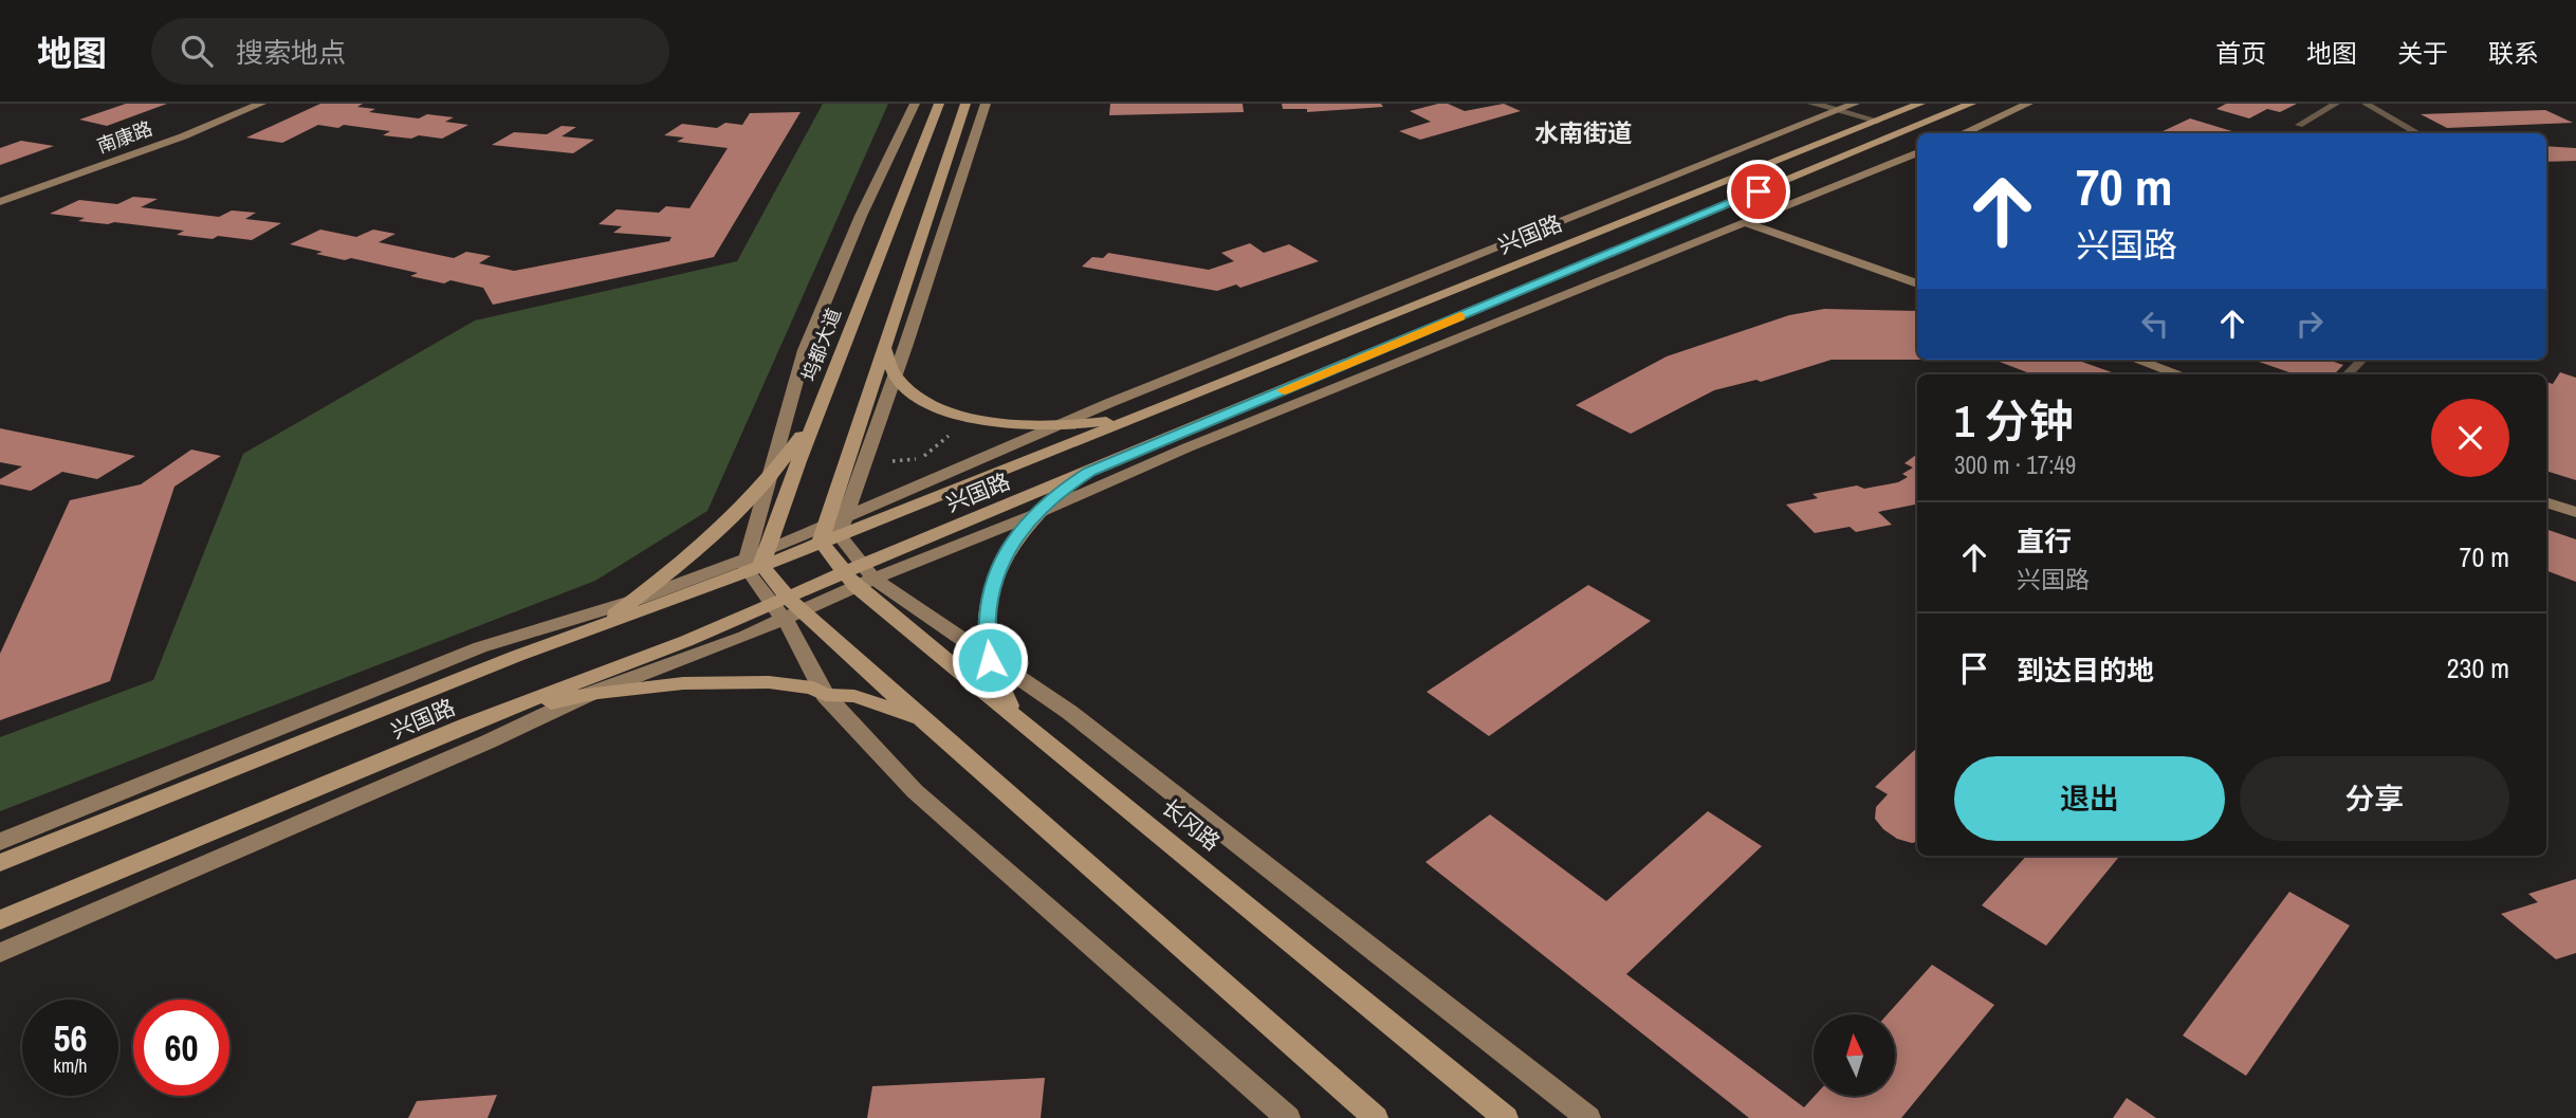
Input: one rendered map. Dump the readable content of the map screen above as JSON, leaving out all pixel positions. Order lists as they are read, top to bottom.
{
  "streets": {
    "main road": ["兴国路", "坞都大道", "长冈路"],
    "street": ["南康路"]
  },
  "crossings": [
    ["兴国路", "坞都大道"],
    ["兴国路", "长冈路"]
  ],
  "districts": ["水南街道"],
  "north": "top",
  "page": {
    "header": "地图",
    "search": "搜索地点",
    "nav": [
      "首页",
      "地图",
      "关于",
      "联系"
    ],
    "turn": ["70 m", "兴国路"],
    "heading": ["1 分钟", "300 m · 17:49"],
    "list": [
      {
        "name": "直行",
        "note": "兴国路",
        "value": "70 m"
      },
      {
        "name": "到达目的地",
        "value": "230 m"
      }
    ],
    "buttons": ["退出", "分享"],
    "speed": "56 km/h",
    "limit": "60"
  }
}
